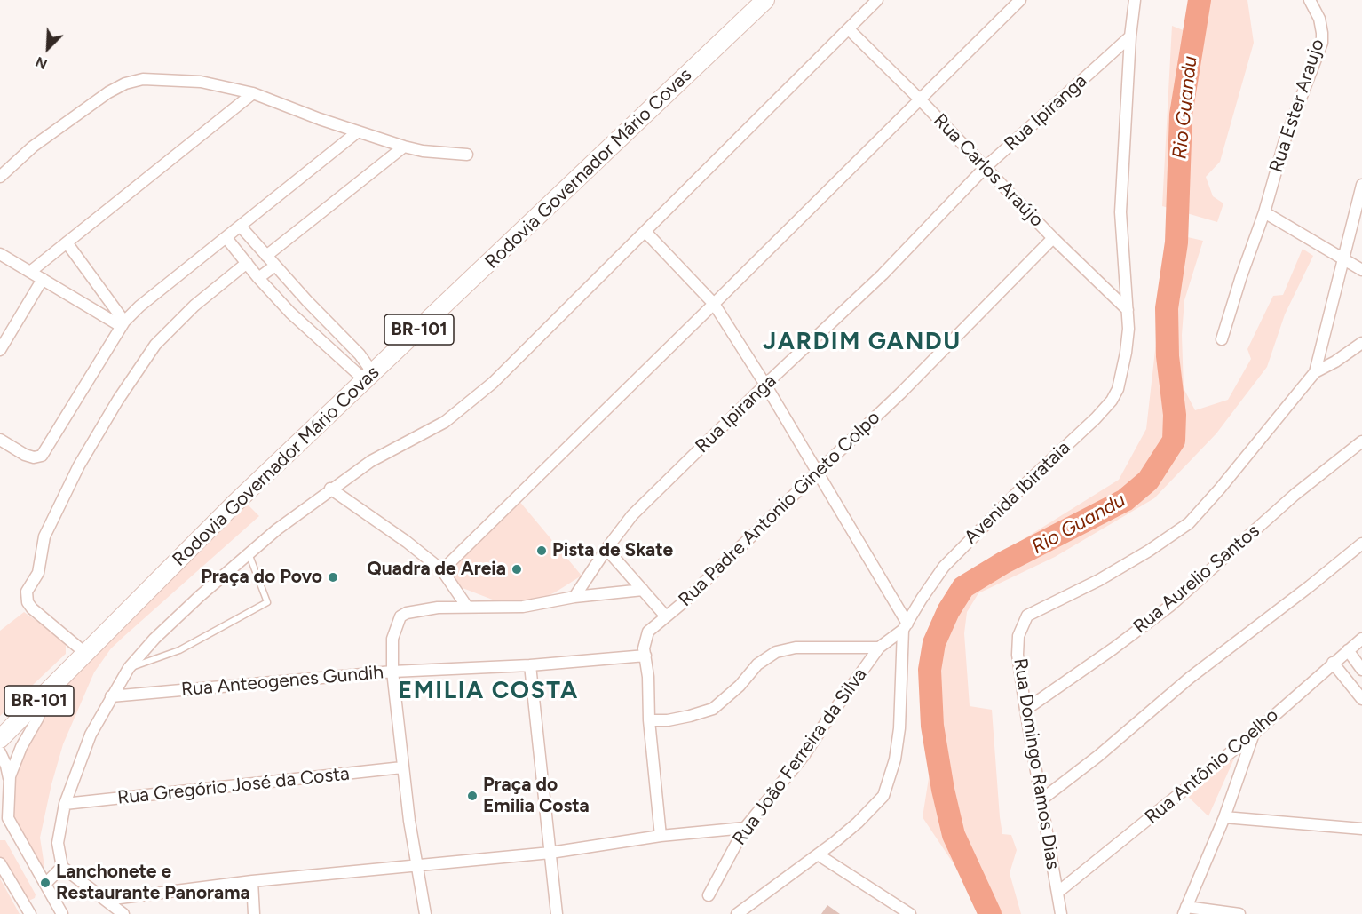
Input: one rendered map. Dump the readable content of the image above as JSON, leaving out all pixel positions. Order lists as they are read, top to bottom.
{
  "streets": {
    "highway": ["Rodovia Governador Mário Covas", "BR-101"],
    "street": [
      "Rua Ester Araujo",
      "Rua Ipiranga",
      "Rua Carlos Araújo",
      "Avenida Ibirataia",
      "Rua Padre Antonio Gineto Colpo",
      "Rua Aurelio Santos",
      "Rua Anteogenes Gundih",
      "Rua João Ferreira da Silva",
      "Rua Domingo Ramos Dias",
      "Rua Antônio Coelho",
      "Rua Gregório José da Costa"
    ]
  },
  "crossings": [
    ["Rua Ipiranga", "Rua Carlos Araújo"],
    ["Rua Ipiranga", "Avenida Ibirataia"],
    ["Rua Carlos Araújo", "Avenida Ibirataia"],
    ["Rua Carlos Araújo", "Rua Padre Antonio Gineto Colpo"],
    ["Avenida Ibirataia", "Rua João Ferreira da Silva"],
    ["Rua Padre Antonio Gineto Colpo", "Rua Anteogenes Gundih"],
    ["Rua Aurelio Santos", "Rua Domingo Ramos Dias"],
    ["Rua Domingo Ramos Dias", "Rua Antônio Coelho"]
  ],
  "districts": ["JARDIM GANDU", "EMILIA COSTA"],
  "water": ["Rio Guandu"],
  "places": [
    "Pista de Skate",
    "Quadra de Areia",
    "Praça do Povo",
    "Praça do Emilia Costa",
    "Lanchonete e Restaurante Panorama"
  ],
  "north": "bottom left"
}
